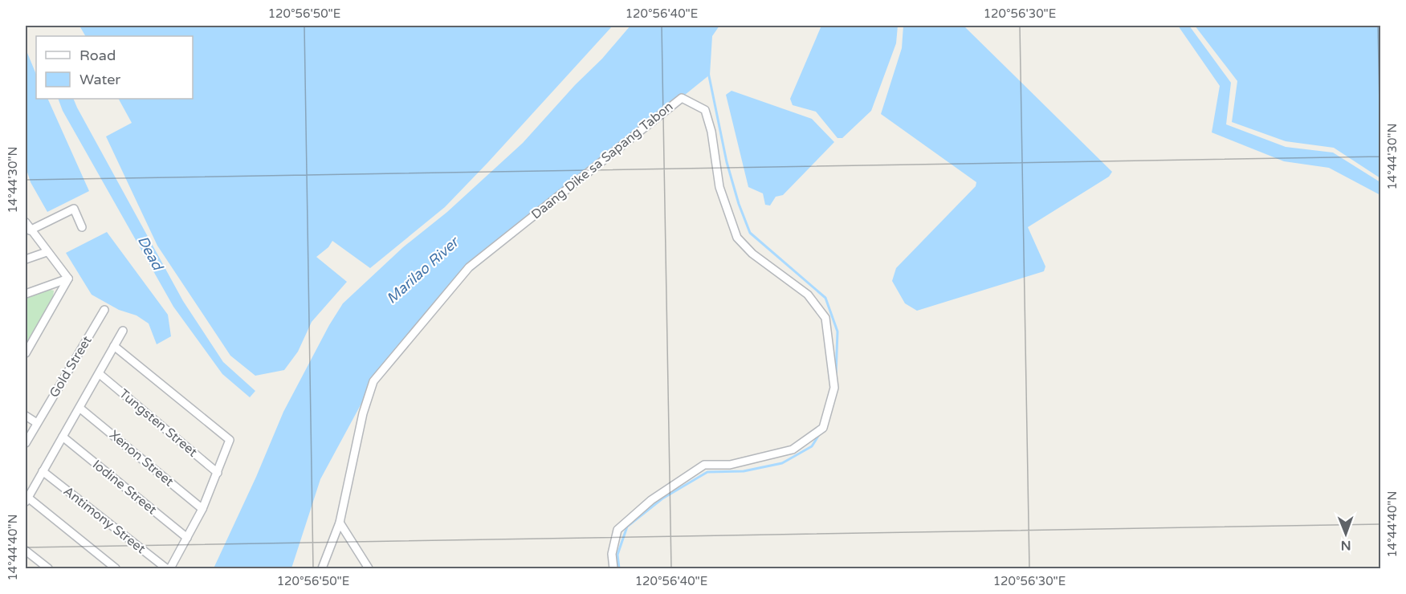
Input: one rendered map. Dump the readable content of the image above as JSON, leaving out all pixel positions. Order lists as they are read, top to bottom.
{
  "streets": {
    "street": [
      "Daang Dike sa Sapang Tabon",
      "Gold Street",
      "Tungsten Street",
      "Xenon Street",
      "Iodine Street",
      "Antimony Street"
    ]
  },
  "water": ["Dead", "Marilao River"],
  "legend": ["Road", "Water"],
  "north": "bottom",
  "coordinates": [
    "120°56'50\"E",
    "120°56'40\"E",
    "120°56'30\"E",
    "14°44'30\"N",
    "14°44'40\"N"
  ]
}
